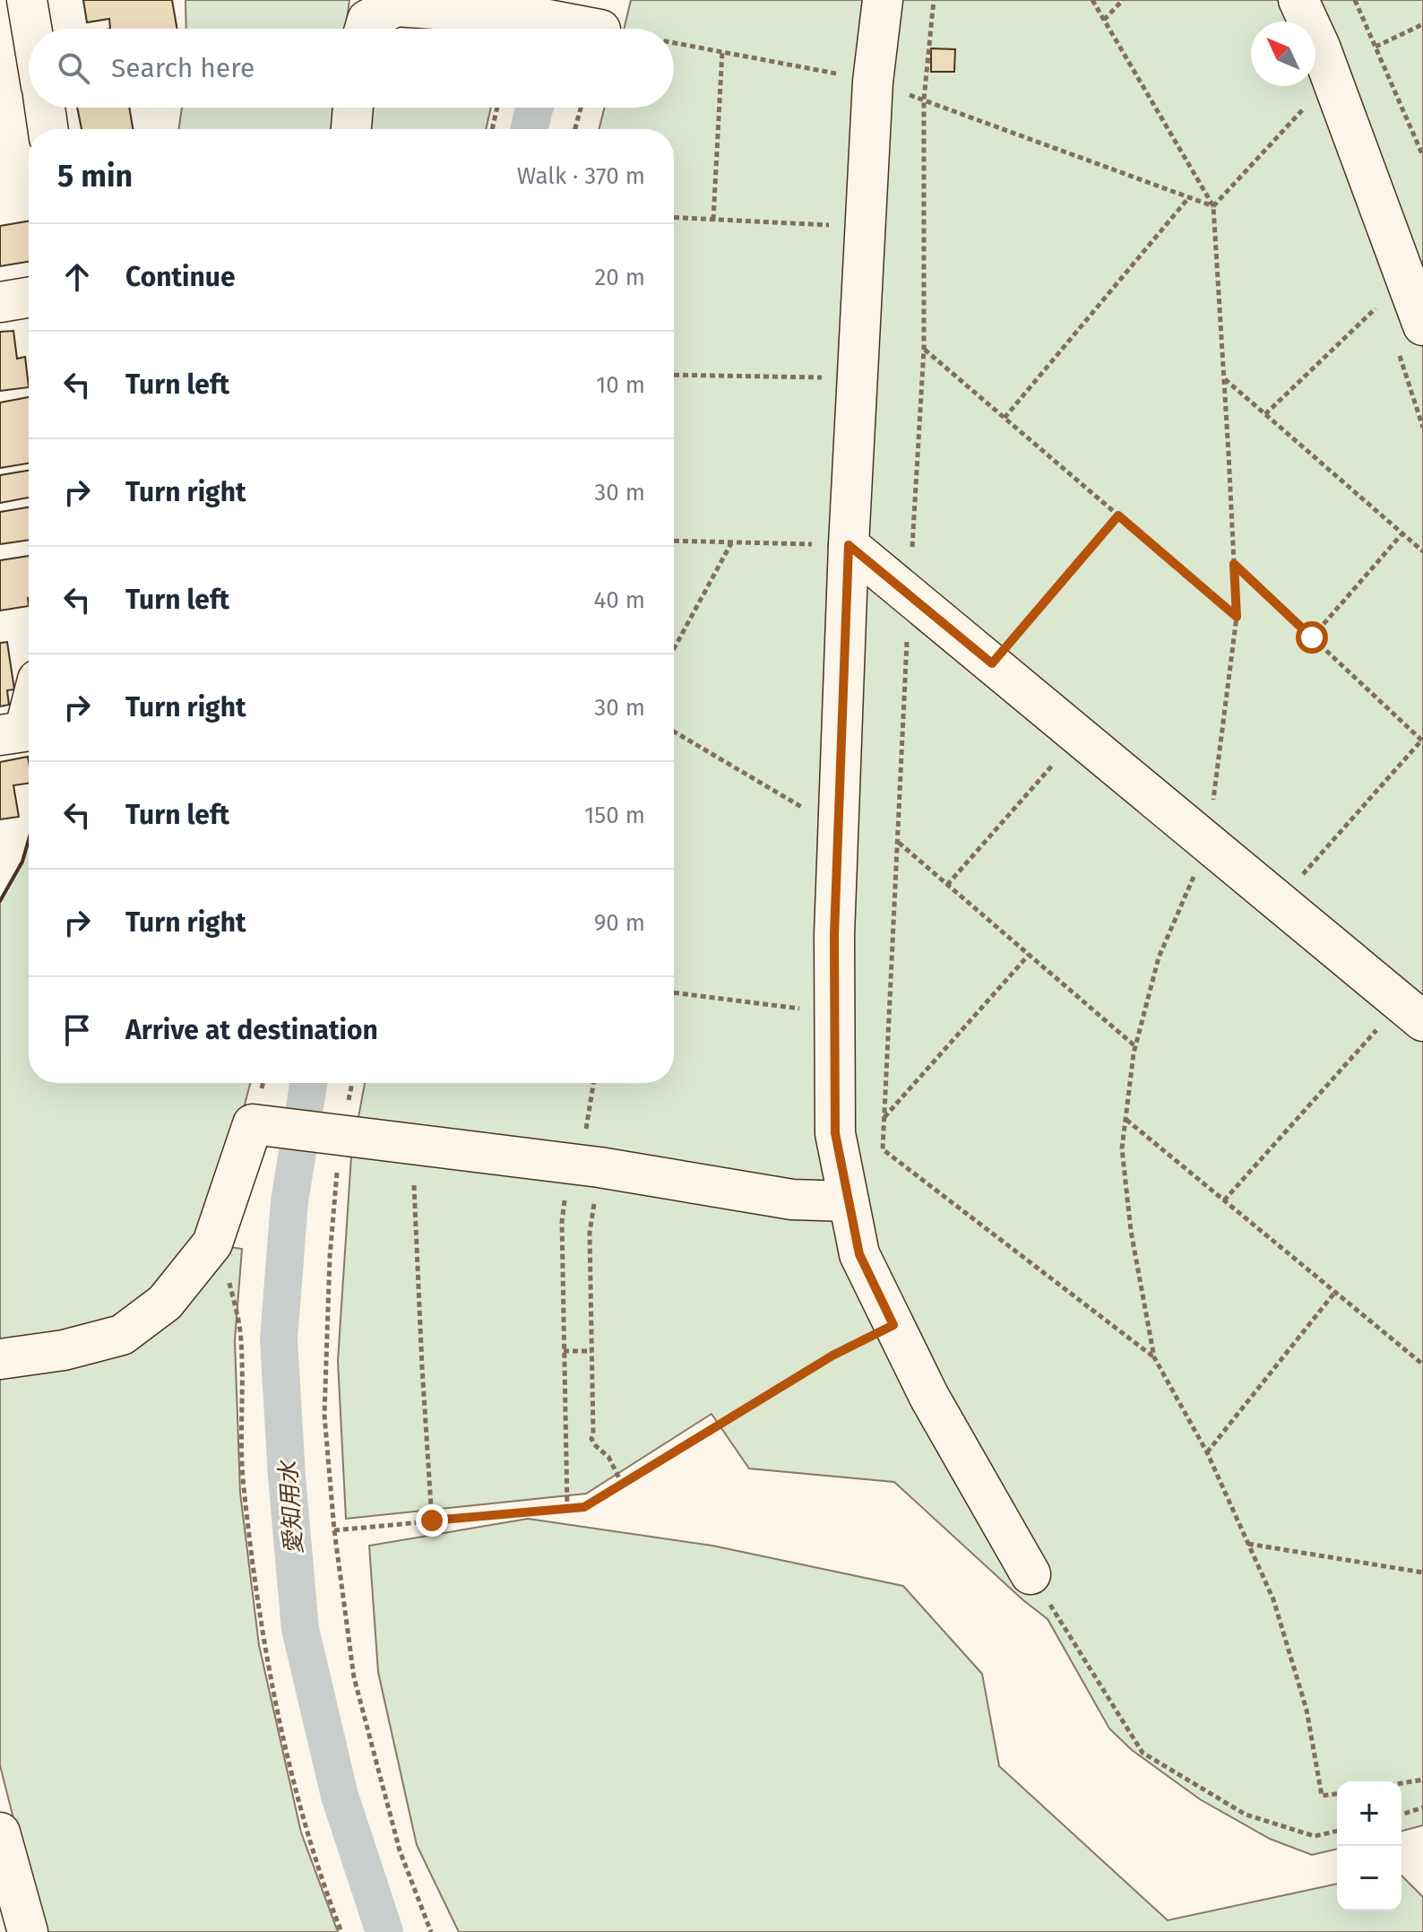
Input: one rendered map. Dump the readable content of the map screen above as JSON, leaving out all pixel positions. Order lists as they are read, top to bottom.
{
  "water": ["愛知用水"],
  "north": "top left",
  "page": {
    "search": "Search here",
    "heading": ["5 min", "Walk · 370 m"],
    "list": [
      ["Continue", "20 m"],
      ["Turn left", "10 m"],
      ["Turn right", "30 m"],
      ["Turn left", "40 m"],
      ["Turn right", "30 m"],
      ["Turn left", "150 m"],
      ["Turn right", "90 m"],
      "Arrive at destination"
    ],
    "map_buttons": ["+", "−"]
  }
}
